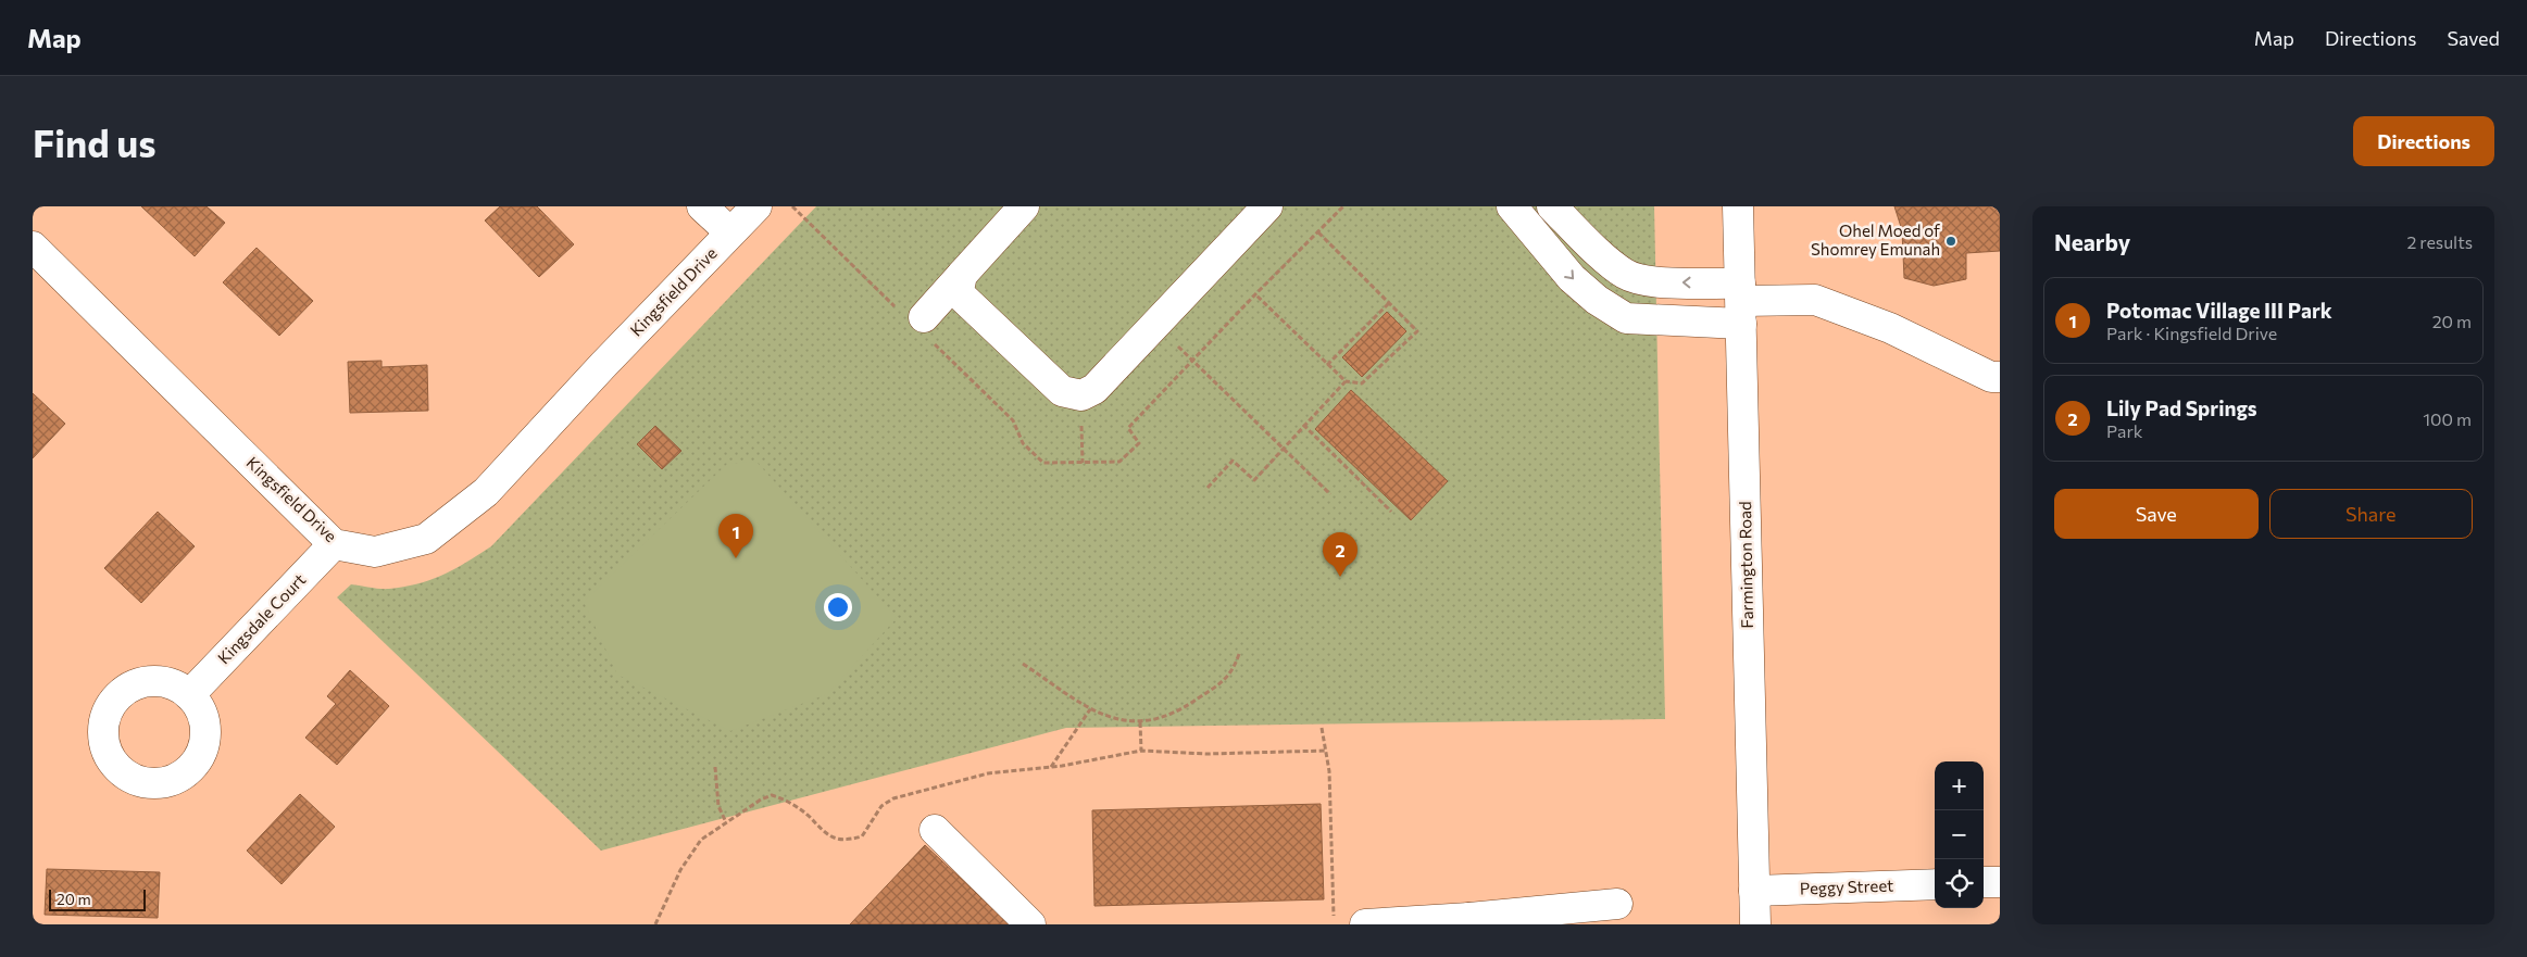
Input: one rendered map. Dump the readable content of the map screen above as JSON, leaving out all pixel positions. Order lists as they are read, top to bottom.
{
  "streets": {
    "street": [
      "Kingsfield Drive",
      "Farmington Road",
      "Kingsdale Court",
      "Peggy Street"
    ]
  },
  "crossings": [
    ["Kingsfield Drive", "Kingsdale Court"],
    ["Farmington Road", "Peggy Street"]
  ],
  "places": ["Ohel Moed of Shomrey Emunah"],
  "scale_bar": "20 m",
  "page": {
    "header": "Map",
    "nav": ["Map", "Directions", "Saved"],
    "buttons": [
      "Directions",
      ["Save", "Share"]
    ],
    "title": "Find us",
    "heading": ["Nearby", "2 results"],
    "list": [
      {
        "mark": "1",
        "name": "Potomac Village III Park",
        "note": "Park · Kingsfield Drive",
        "value": "20 m"
      },
      {
        "mark": "2",
        "name": "Lily Pad Springs",
        "note": "Park",
        "value": "100 m"
      }
    ],
    "pins": ["1", "2"],
    "map_buttons": ["+", "−"],
    "scale": "20 m"
  }
}
